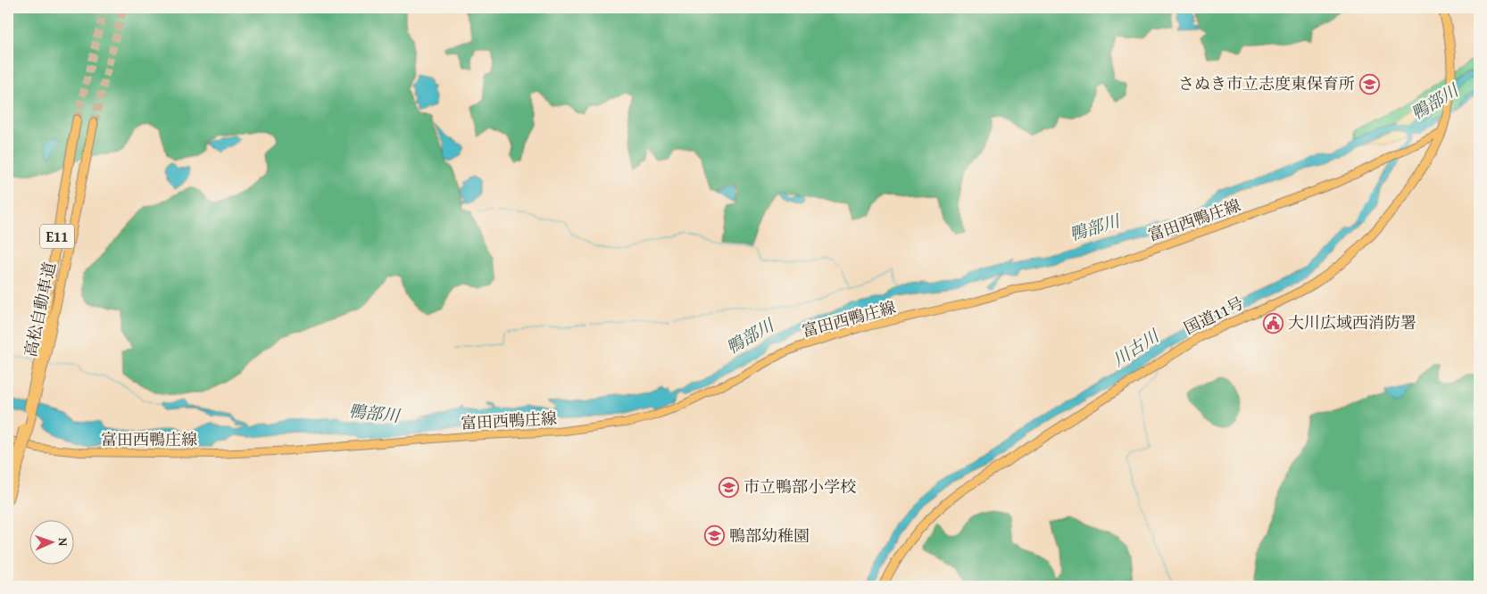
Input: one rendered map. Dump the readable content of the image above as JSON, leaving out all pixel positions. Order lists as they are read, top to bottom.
{
  "streets": {
    "highway": ["E11", "高松自動車道", "国道11号"],
    "main road": ["富田西鴨庄線"]
  },
  "crossings": [
    ["富田西鴨庄線", "国道11号"]
  ],
  "water": ["鴨部川", "川古川"],
  "places": {
    "school or university": ["さぬき市立志度東保育所", "市立鴨部小学校", "鴨部幼稚園"],
    "public building": ["大川広域西消防署"]
  },
  "north": "right"
}
